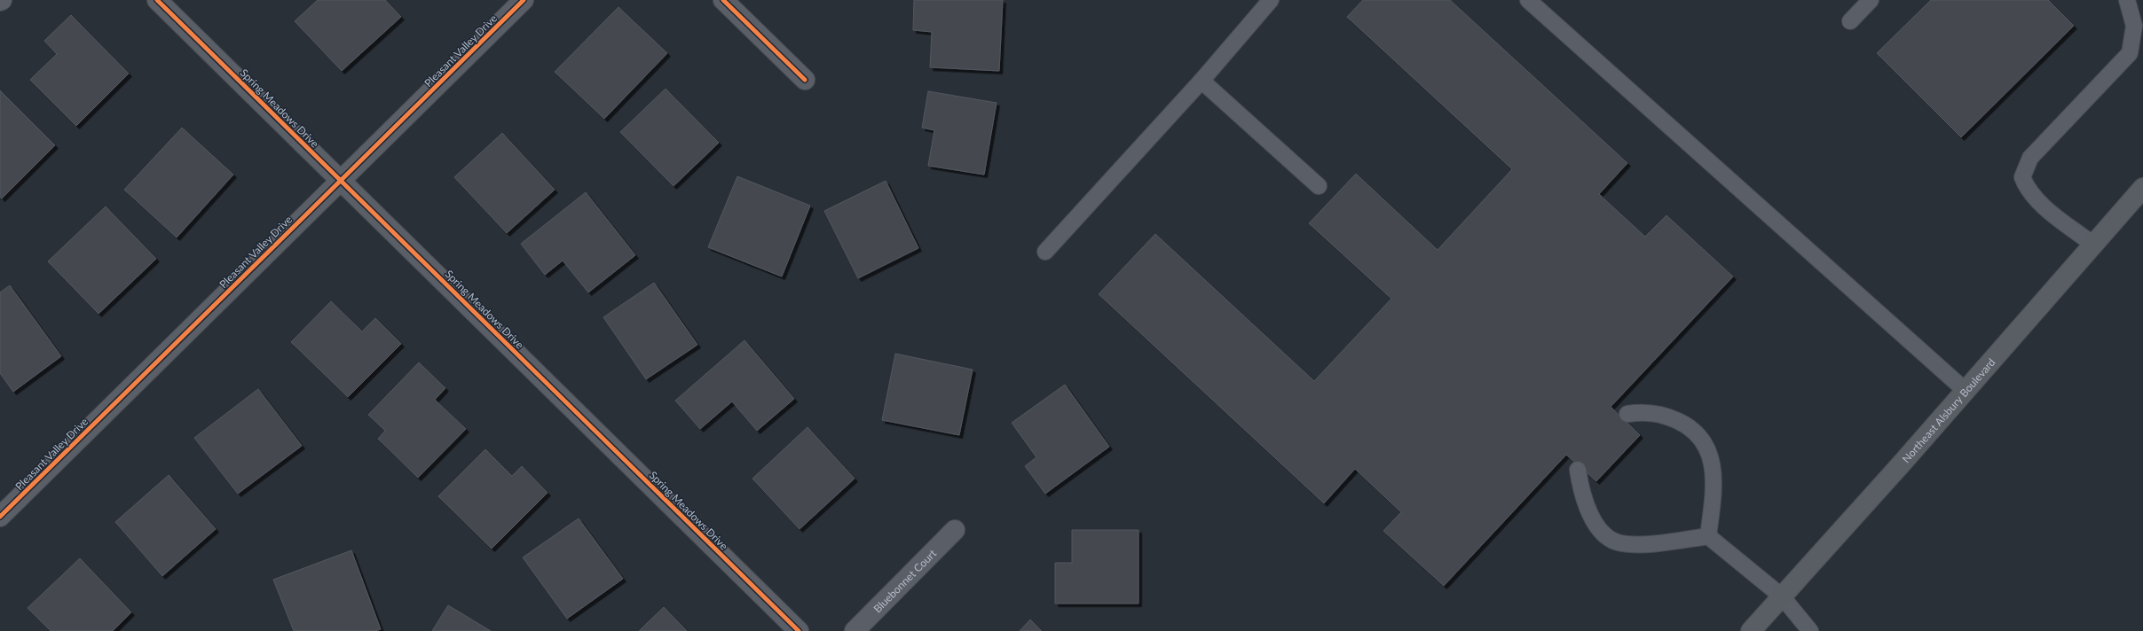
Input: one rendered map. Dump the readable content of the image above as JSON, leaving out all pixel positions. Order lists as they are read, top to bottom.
{
  "streets": {
    "main road": ["Northeast Alsbury Boulevard"],
    "street": ["Pleasant Valley Drive", "Spring Meadows Drive", "Bluebonnet Court"]
  },
  "crossings": [
    ["Pleasant Valley Drive", "Spring Meadows Drive"]
  ]
}
